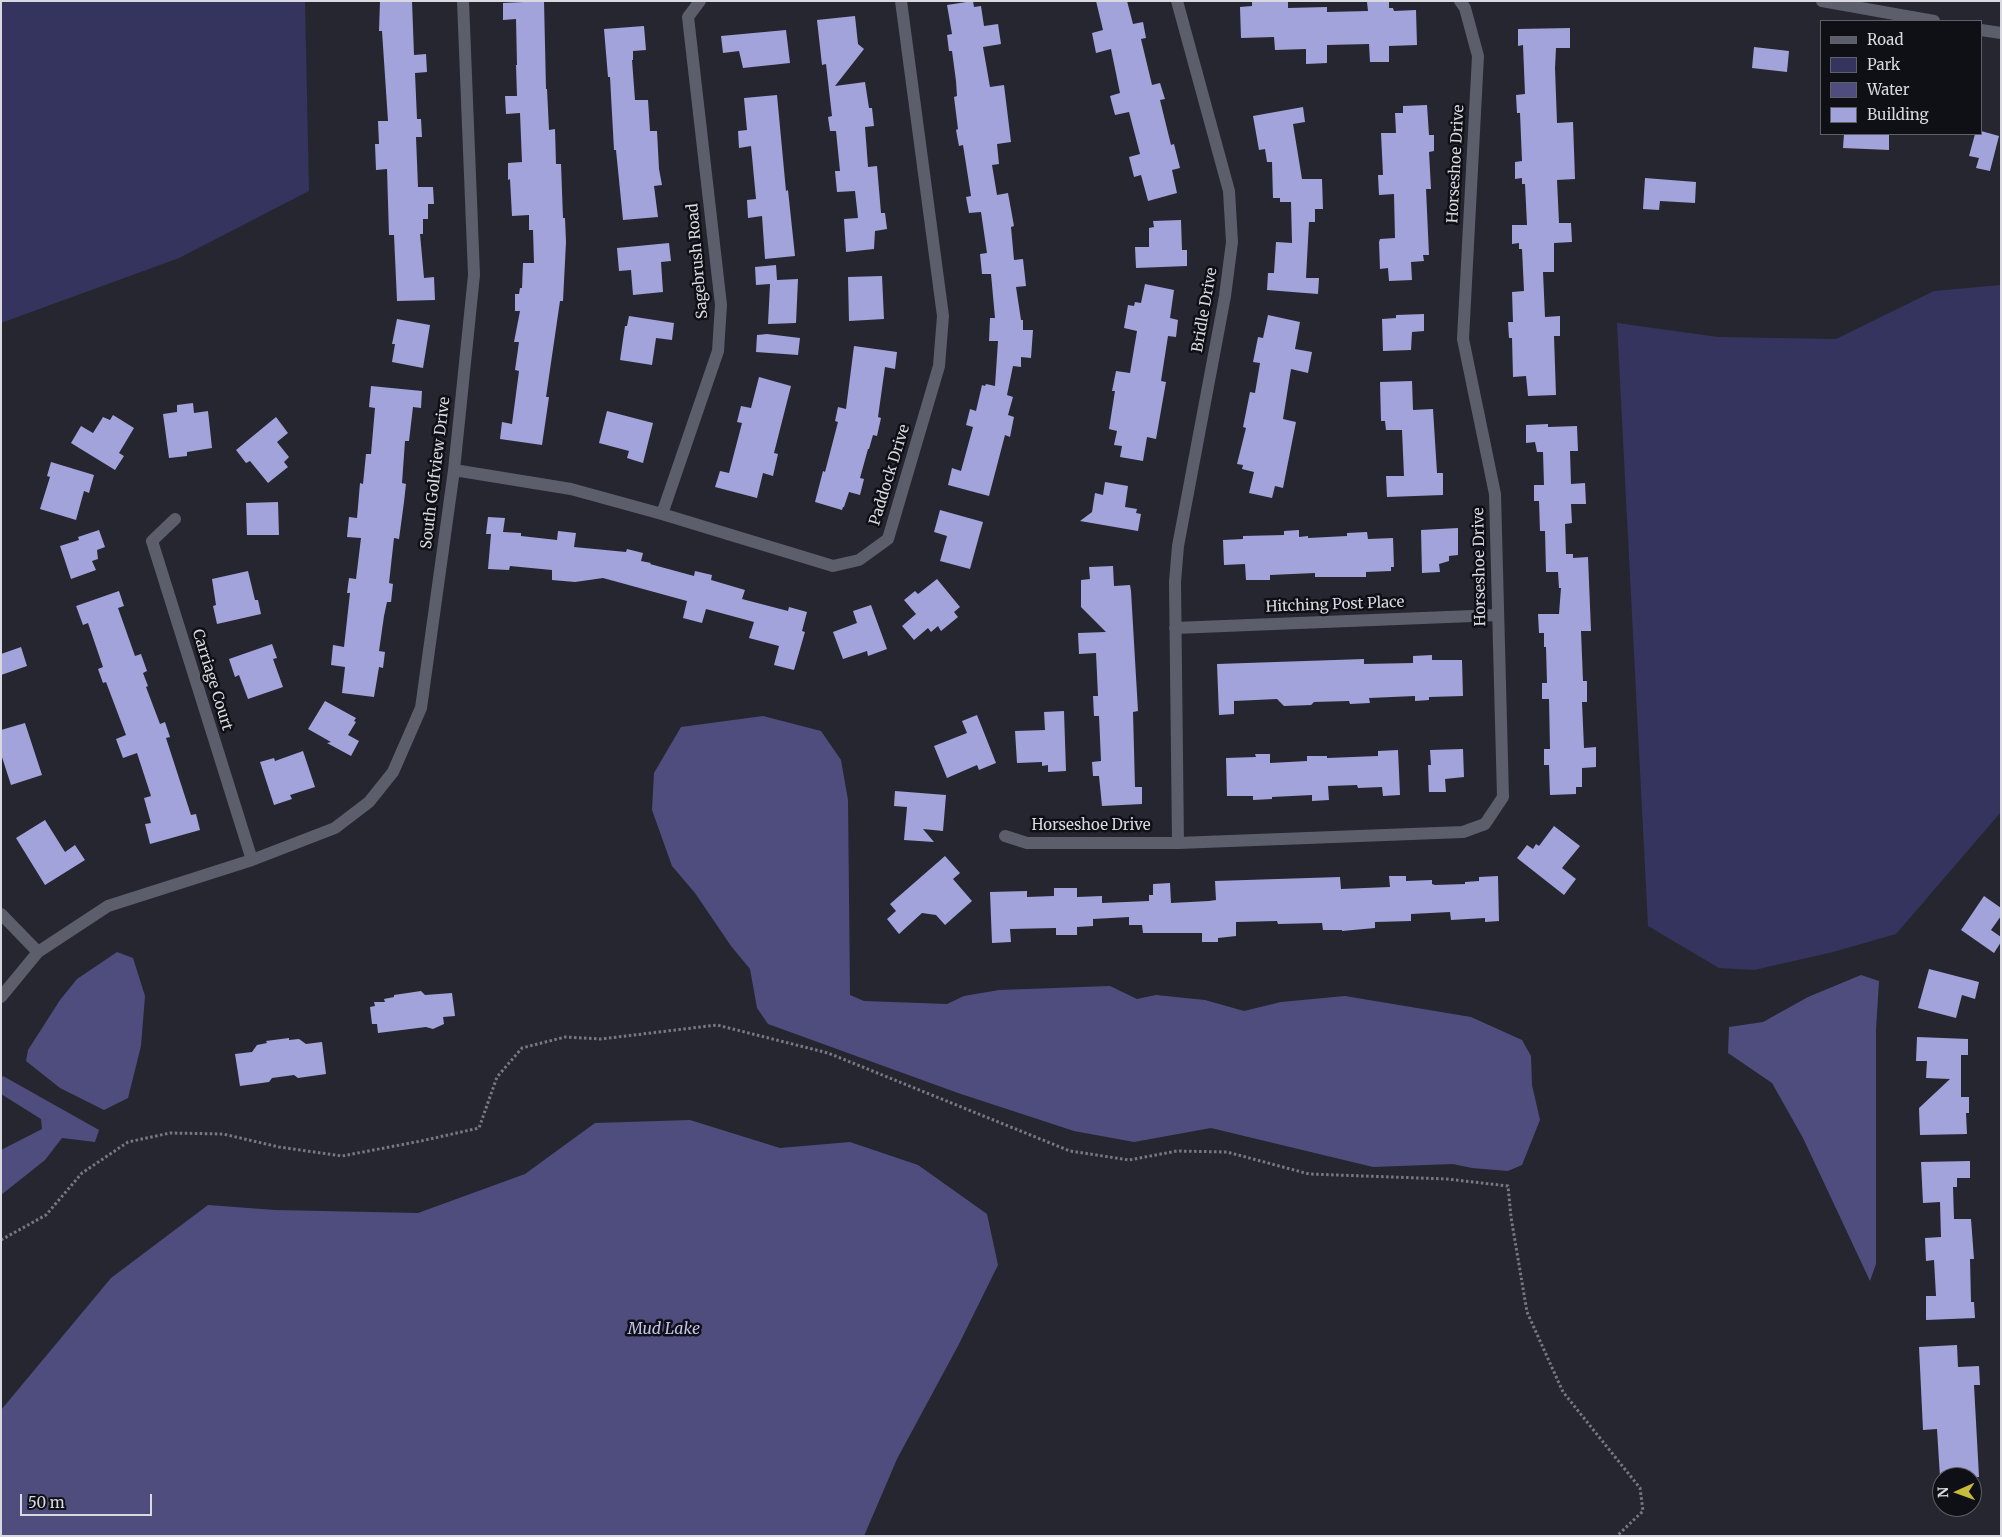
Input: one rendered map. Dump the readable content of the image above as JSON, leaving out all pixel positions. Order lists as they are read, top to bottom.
{
  "streets": {
    "street": [
      "Horseshoe Drive",
      "Sagebrush Road",
      "Bridle Drive",
      "South Golfview Drive",
      "Paddock Drive",
      "Hitching Post Place",
      "Carriage Court"
    ]
  },
  "crossings": [
    ["Horseshoe Drive", "Hitching Post Place"],
    ["Sagebrush Road", "Paddock Drive"],
    ["Bridle Drive", "Hitching Post Place"],
    ["South Golfview Drive", "Paddock Drive"],
    ["South Golfview Drive", "Carriage Court"]
  ],
  "water": ["Mud Lake"],
  "legend": [
    "Road",
    "Park",
    "Water",
    "Building"
  ],
  "scale_bar": "50 m",
  "north": "left"
}
